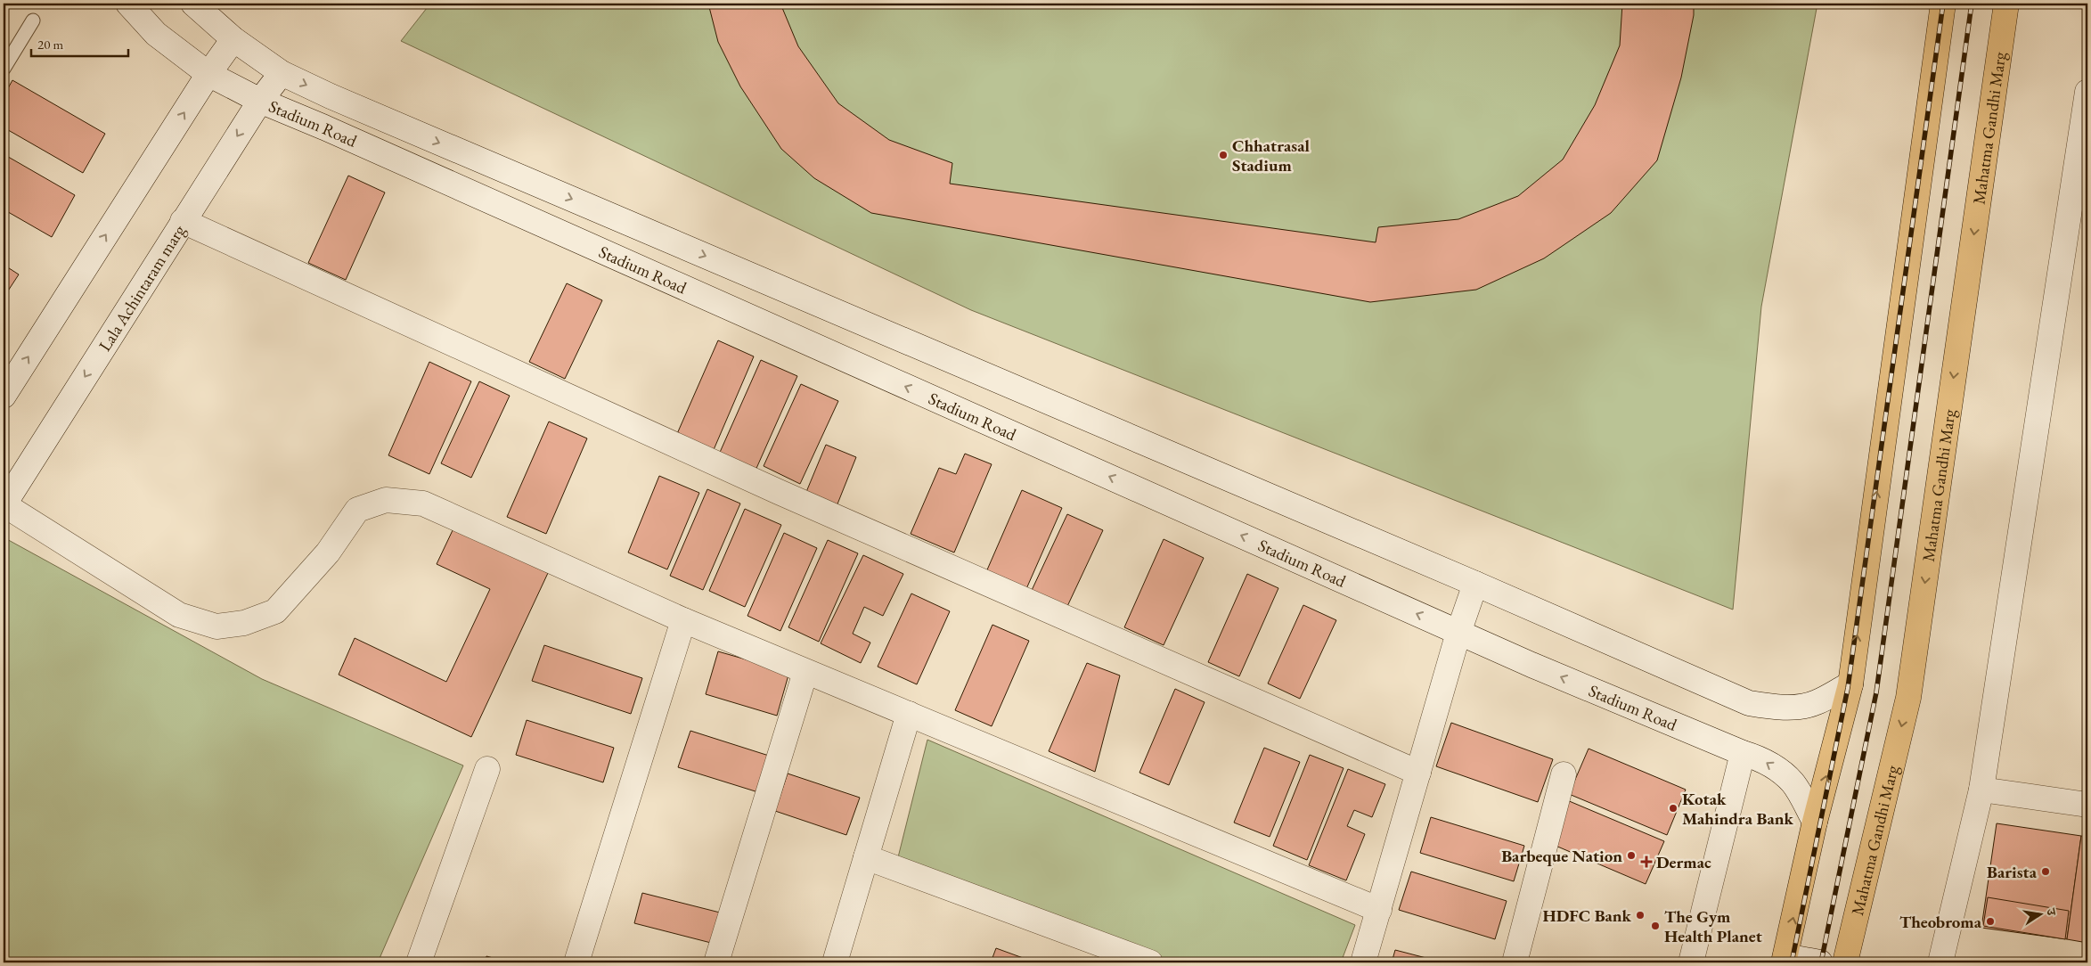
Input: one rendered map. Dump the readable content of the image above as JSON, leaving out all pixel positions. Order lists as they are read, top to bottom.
{
  "streets": {
    "main road": ["Mahatma Gandhi Marg"],
    "street": ["Stadium Road", "Lala Achintaram marg"]
  },
  "crossings": [
    ["Stadium Road", "Lala Achintaram marg"]
  ],
  "places": {
    "other": [
      "Chhatrasal Stadium",
      "Kotak Mahindra Bank",
      "Barbeque Nation",
      "Barista",
      "HDFC Bank",
      "Theobroma",
      "The Gym Health Planet"
    ],
    "health": ["Dermac"]
  },
  "scale_bar": "20 m",
  "north": "right"
}
